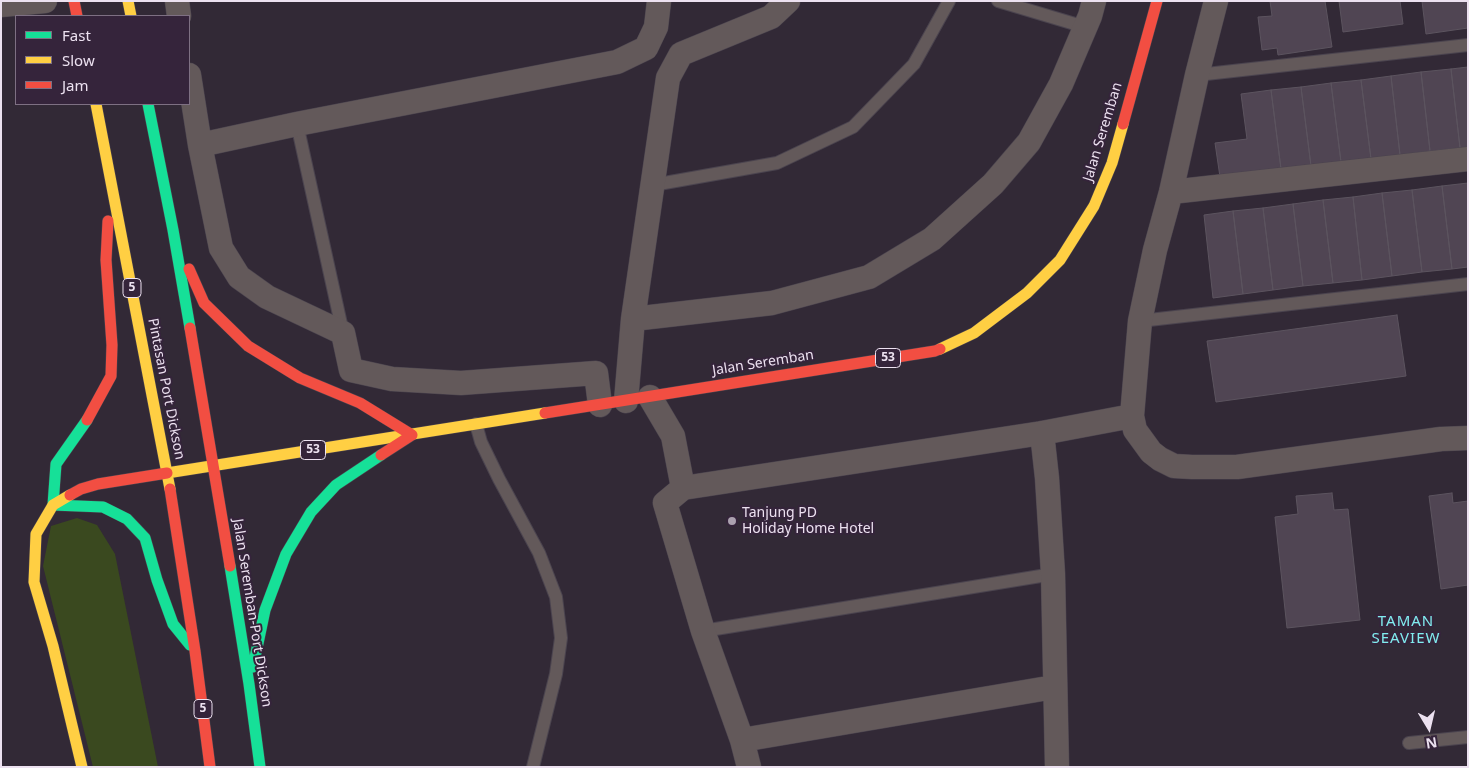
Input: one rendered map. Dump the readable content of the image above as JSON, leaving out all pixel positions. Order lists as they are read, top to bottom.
{
  "streets": {
    "main road": [
      "Jalan Seremban",
      "5",
      "53",
      "Pintasan Port Dickson",
      "Jalan Seremban-Port Dickson"
    ]
  },
  "crossings": [
    ["Jalan Seremban", "5"],
    ["Jalan Seremban", "Pintasan Port Dickson"],
    ["Jalan Seremban", "Jalan Seremban-Port Dickson"],
    ["5", "Pintasan Port Dickson"]
  ],
  "districts": ["TAMAN SEAVIEW"],
  "places": ["Tanjung PD Holiday Home Hotel"],
  "legend": ["Fast", "Slow", "Jam"],
  "north": "bottom"
}
